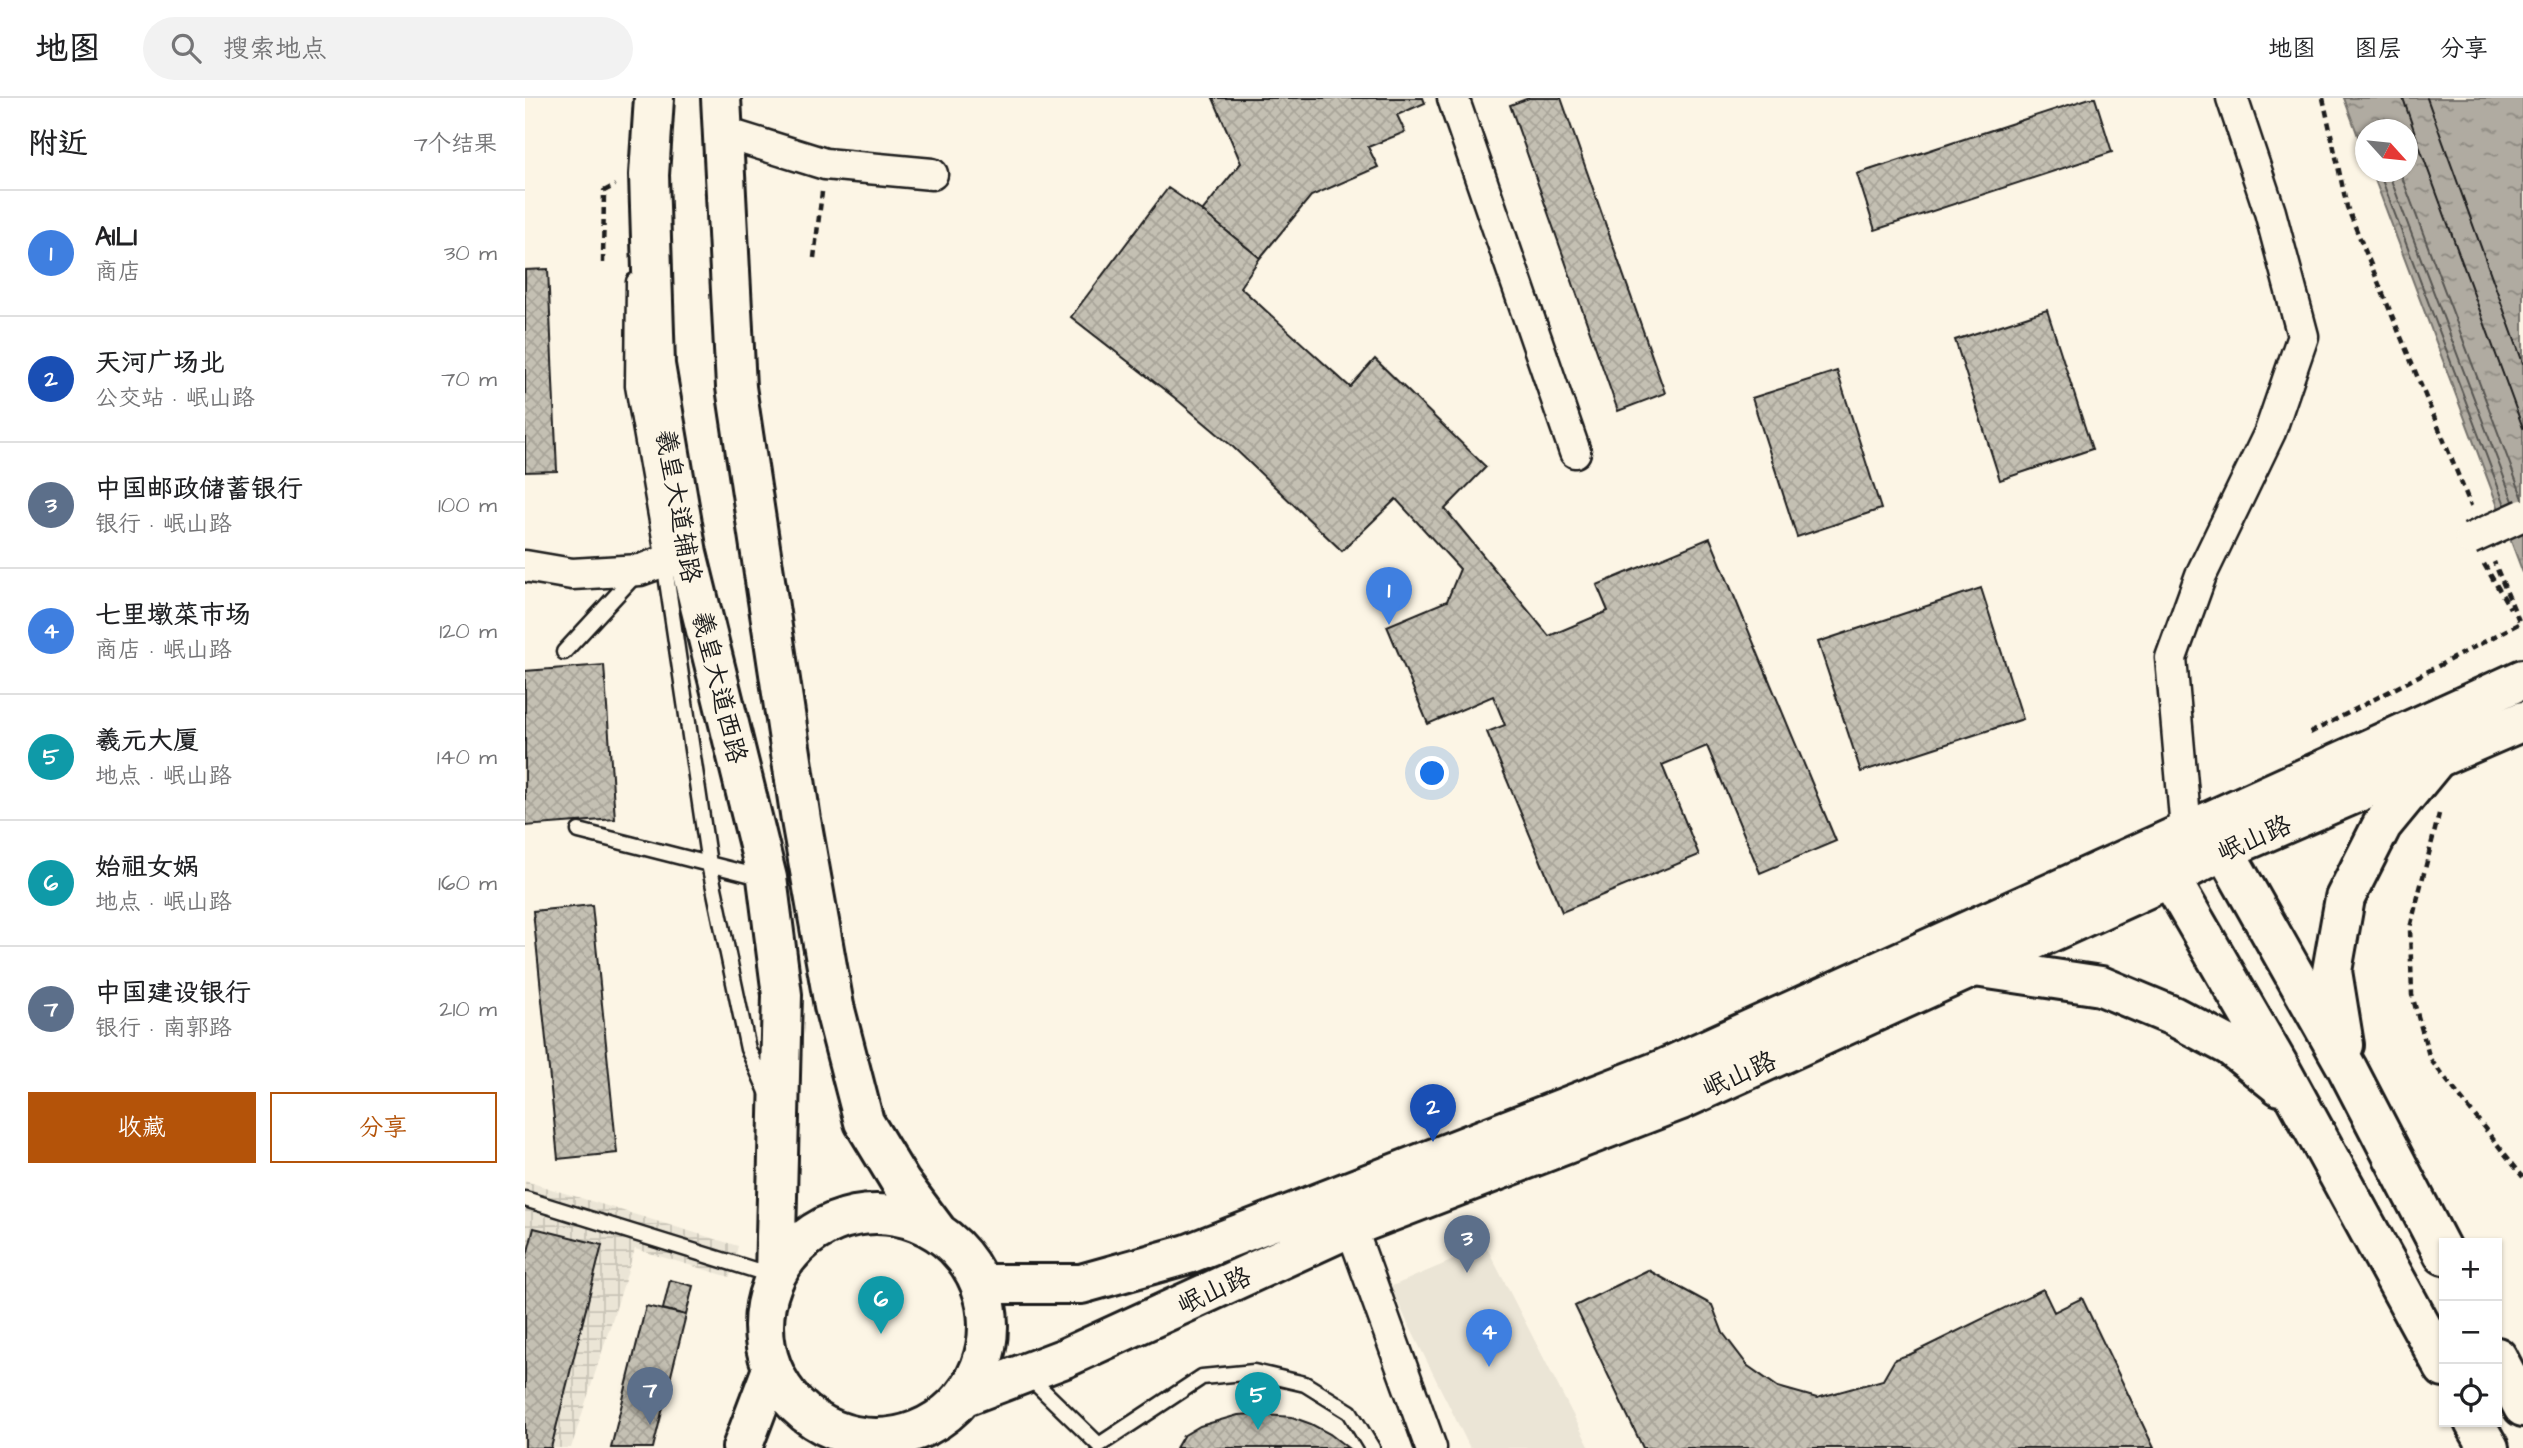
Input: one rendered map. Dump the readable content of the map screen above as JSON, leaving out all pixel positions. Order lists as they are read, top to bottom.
{
  "streets": {
    "main road": ["羲皇大道西路", "岷山路"],
    "lane": ["羲皇大道辅路"]
  },
  "crossings": [
    ["羲皇大道辅路", "羲皇大道西路"],
    ["羲皇大道西路", "岷山路"]
  ],
  "north": "bottom right",
  "page": {
    "header": "地图",
    "search": "搜索地点",
    "nav": ["地图", "图层", "分享"],
    "heading": ["附近", "7个结果"],
    "list": [
      {
        "mark": "1",
        "name": "AILI",
        "note": "商店",
        "value": "30 m"
      },
      {
        "mark": "2",
        "name": "天河广场北",
        "note": "公交站 · 岷山路",
        "value": "70 m"
      },
      {
        "mark": "3",
        "name": "中国邮政储蓄银行",
        "note": "银行 · 岷山路",
        "value": "100 m"
      },
      {
        "mark": "4",
        "name": "七里墩菜市场",
        "note": "商店 · 岷山路",
        "value": "120 m"
      },
      {
        "mark": "5",
        "name": "羲元大厦",
        "note": "地点 · 岷山路",
        "value": "140 m"
      },
      {
        "mark": "6",
        "name": "始祖女娲",
        "note": "地点 · 岷山路",
        "value": "160 m"
      },
      {
        "mark": "7",
        "name": "中国建设银行",
        "note": "银行 · 南郭路",
        "value": "210 m"
      }
    ],
    "pins": [
      "1",
      "2",
      "3",
      "6",
      "4",
      "7",
      "5"
    ],
    "buttons": ["收藏", "分享"],
    "map_buttons": ["+", "−"]
  }
}
